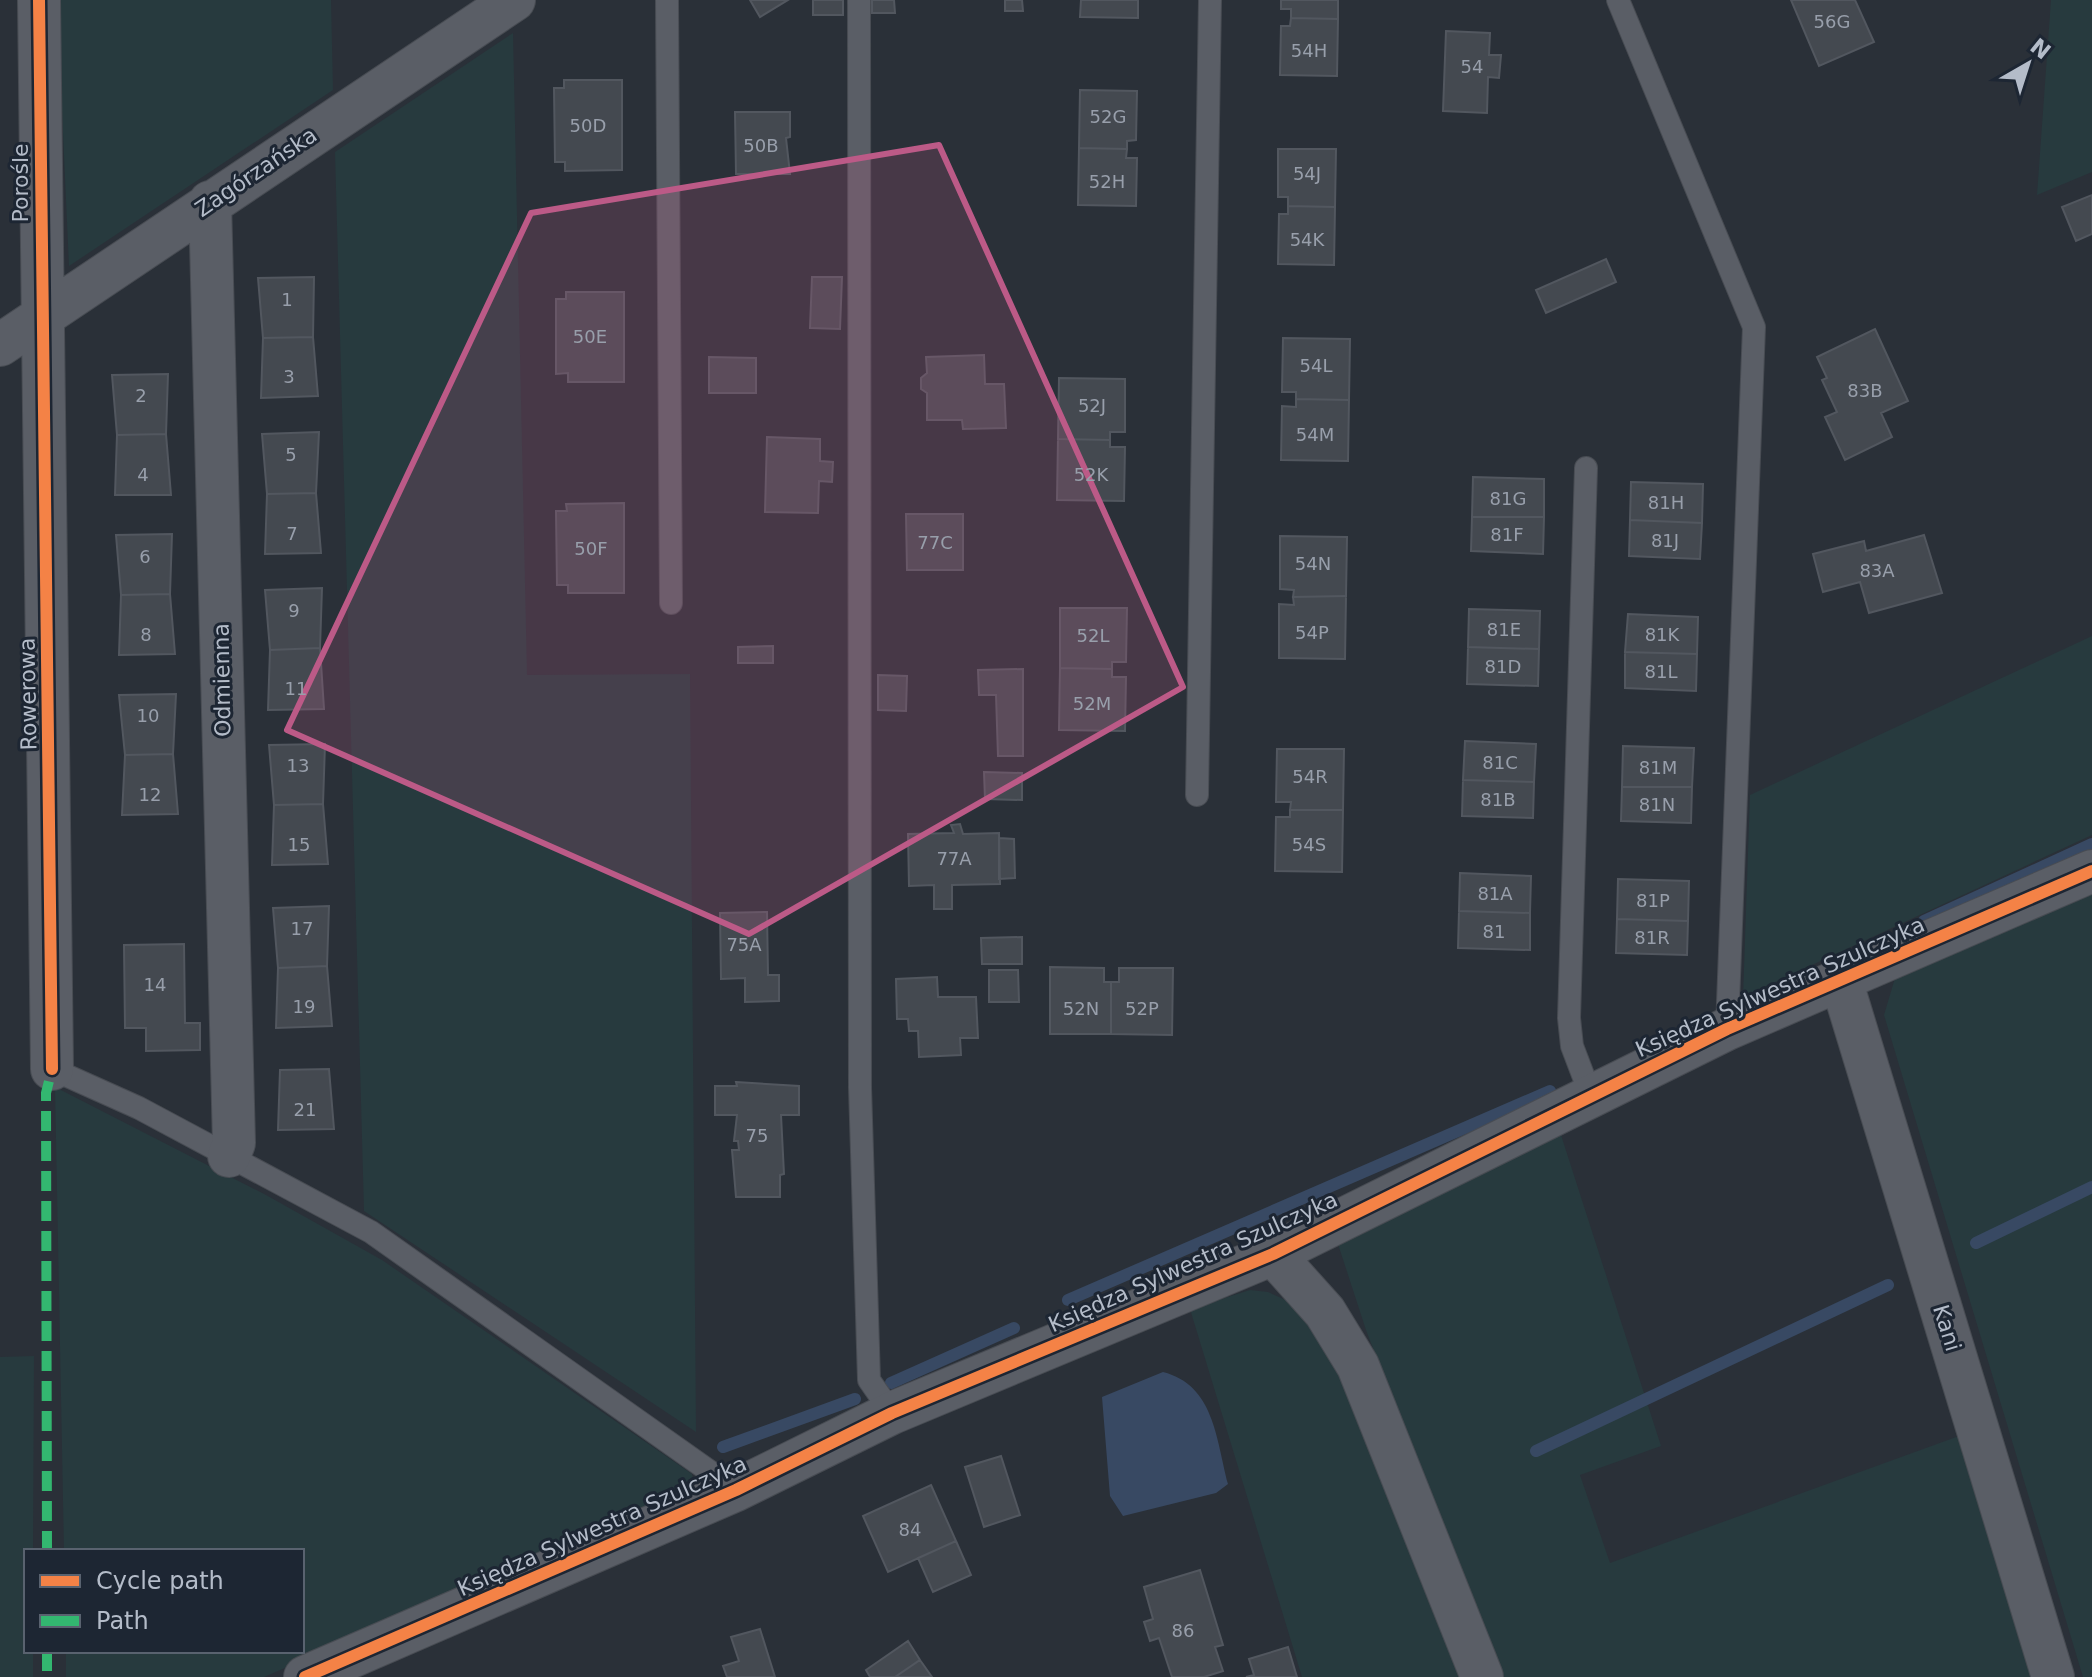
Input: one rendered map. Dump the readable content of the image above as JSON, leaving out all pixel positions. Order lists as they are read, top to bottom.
{
  "streets": {
    "street": [
      "Zagórzańska",
      "Porośle",
      "Odmienna",
      "Rowerowa",
      "Księdza Sylwestra Szulczyka",
      "Kani"
    ]
  },
  "crossings": [
    ["Zagórzańska", "Porośle"],
    ["Zagórzańska", "Odmienna"],
    ["Zagórzańska", "Rowerowa"],
    ["Porośle", "Rowerowa"],
    ["Księdza Sylwestra Szulczyka", "Kani"]
  ],
  "house_numbers": [
    "56G",
    "54H",
    "54",
    "52G",
    "50D",
    "50B",
    "54J",
    "52H",
    "54K",
    "1",
    "50E",
    "54L",
    "3",
    "83B",
    "2",
    "52J",
    "54M",
    "5",
    "4",
    "52K",
    "81G",
    "81H",
    "7",
    "81F",
    "81J",
    "77C",
    "50F",
    "6",
    "54N",
    "83A",
    "9",
    "81E",
    "54P",
    "8",
    "81K",
    "52L",
    "81D",
    "81L",
    "11",
    "52M",
    "10",
    "81C",
    "13",
    "81M",
    "54R",
    "12",
    "81B",
    "81N",
    "15",
    "54S",
    "77A",
    "81A",
    "81P",
    "17",
    "81",
    "81R",
    "75A",
    "14",
    "19",
    "52N",
    "52P",
    "21",
    "75",
    "84",
    "86"
  ],
  "legend": ["Cycle path", "Path"],
  "north": "top right"
}
